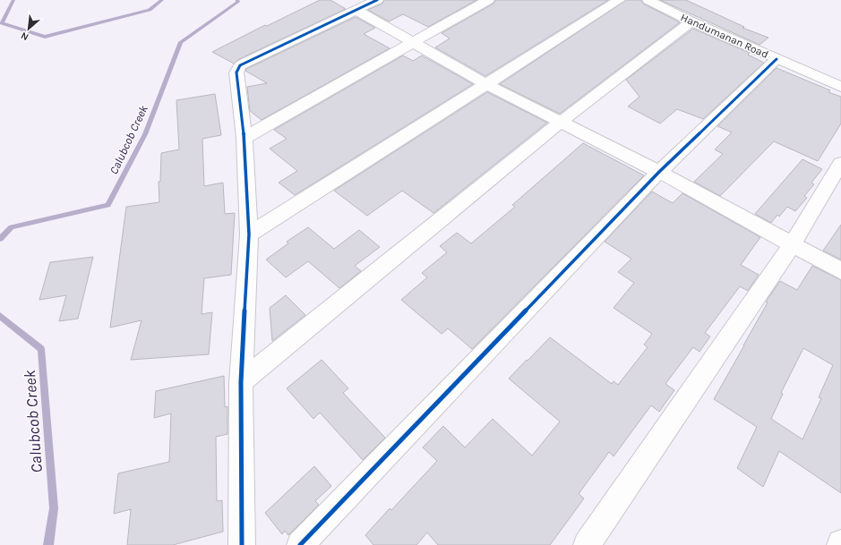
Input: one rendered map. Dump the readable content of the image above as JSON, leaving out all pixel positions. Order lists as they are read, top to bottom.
{
  "streets": {
    "street": ["Handumanan Road"]
  },
  "water": ["Calubcob Creek"],
  "north": "bottom left"
}
